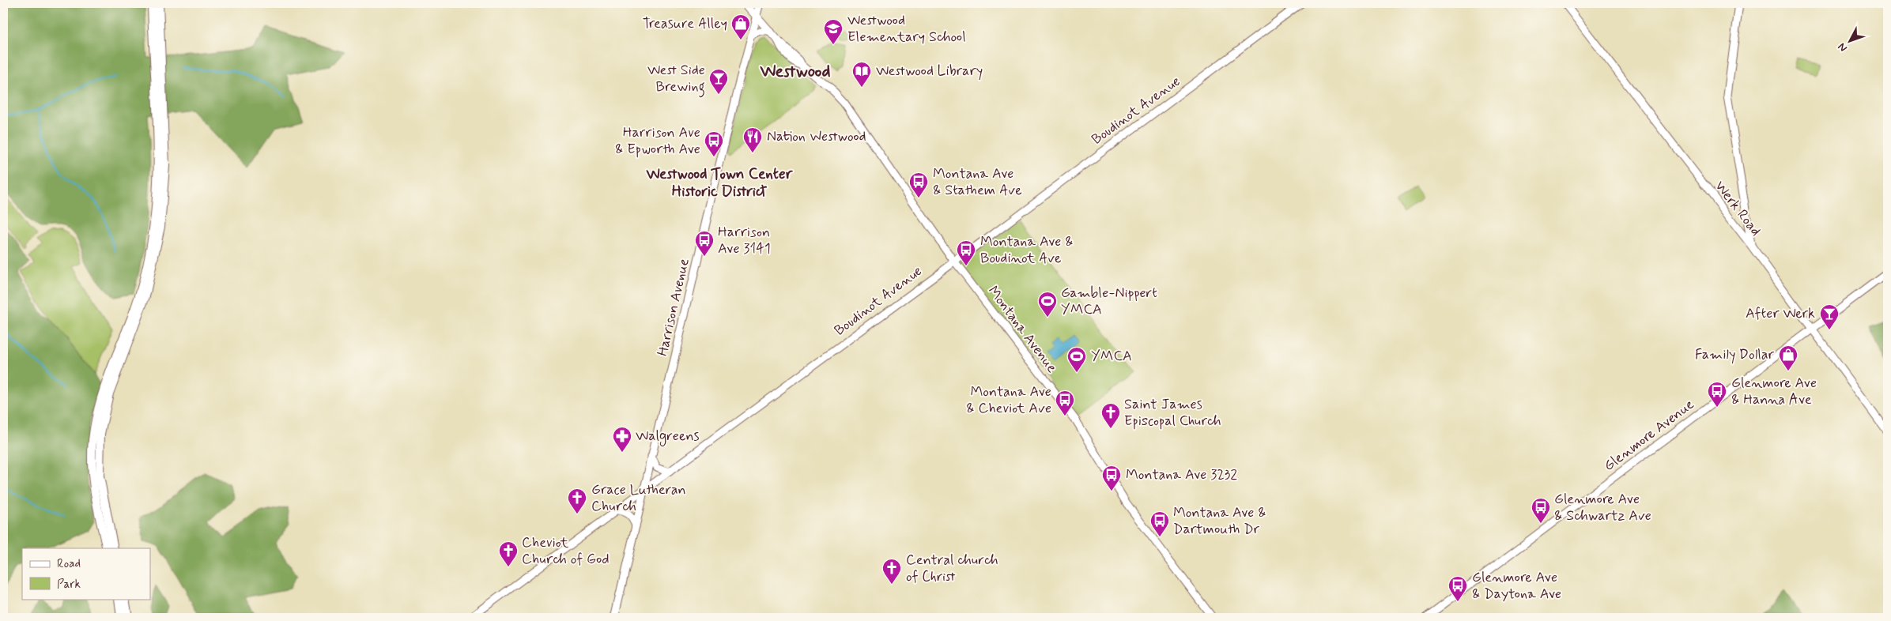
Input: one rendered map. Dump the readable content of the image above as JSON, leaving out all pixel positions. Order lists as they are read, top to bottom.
{
  "streets": {
    "street": [
      "Boudinot Avenue",
      "Werk Road",
      "Harrison Avenue",
      "Montana Avenue",
      "Glenmore Avenue"
    ]
  },
  "crossings": [
    ["Boudinot Avenue", "Harrison Avenue"],
    ["Boudinot Avenue", "Montana Avenue"],
    ["Werk Road", "Glenmore Avenue"],
    ["Harrison Avenue", "Montana Avenue"]
  ],
  "districts": ["Westwood", "Westwood Town Center Historic District"],
  "places": {
    "shop": ["Treasure Alley", "Family Dollar"],
    "school or university": ["Westwood Elementary School"],
    "library": ["Westwood Library"],
    "bar": ["West Side Brewing", "After Werk"],
    "restaurant": ["Nation Westwood"],
    "bus stop": [
      "Harrison Ave & Epworth Ave",
      "Montana Ave & Stathem Ave",
      "Harrison Ave 3141",
      "Montana Ave & Boudinot Ave",
      "Glenmore Ave & Hanna Ave",
      "Montana Ave & Cheviot Ave",
      "Montana Ave 3232",
      "Glenmore Ave & Schwartz Ave",
      "Montana Ave & Dartmouth Dr",
      "Glenmore Ave & Daytona Ave"
    ],
    "sports": ["Gamble-Nippert YMCA", "YMCA"],
    "church": [
      "Saint James Episcopal Church",
      "Grace Lutheran Church",
      "Cheviot Church of God",
      "Central church of Christ"
    ],
    "pharmacy": ["Walgreens"]
  },
  "legend": ["Road", "Park"],
  "north": "bottom left"
}
